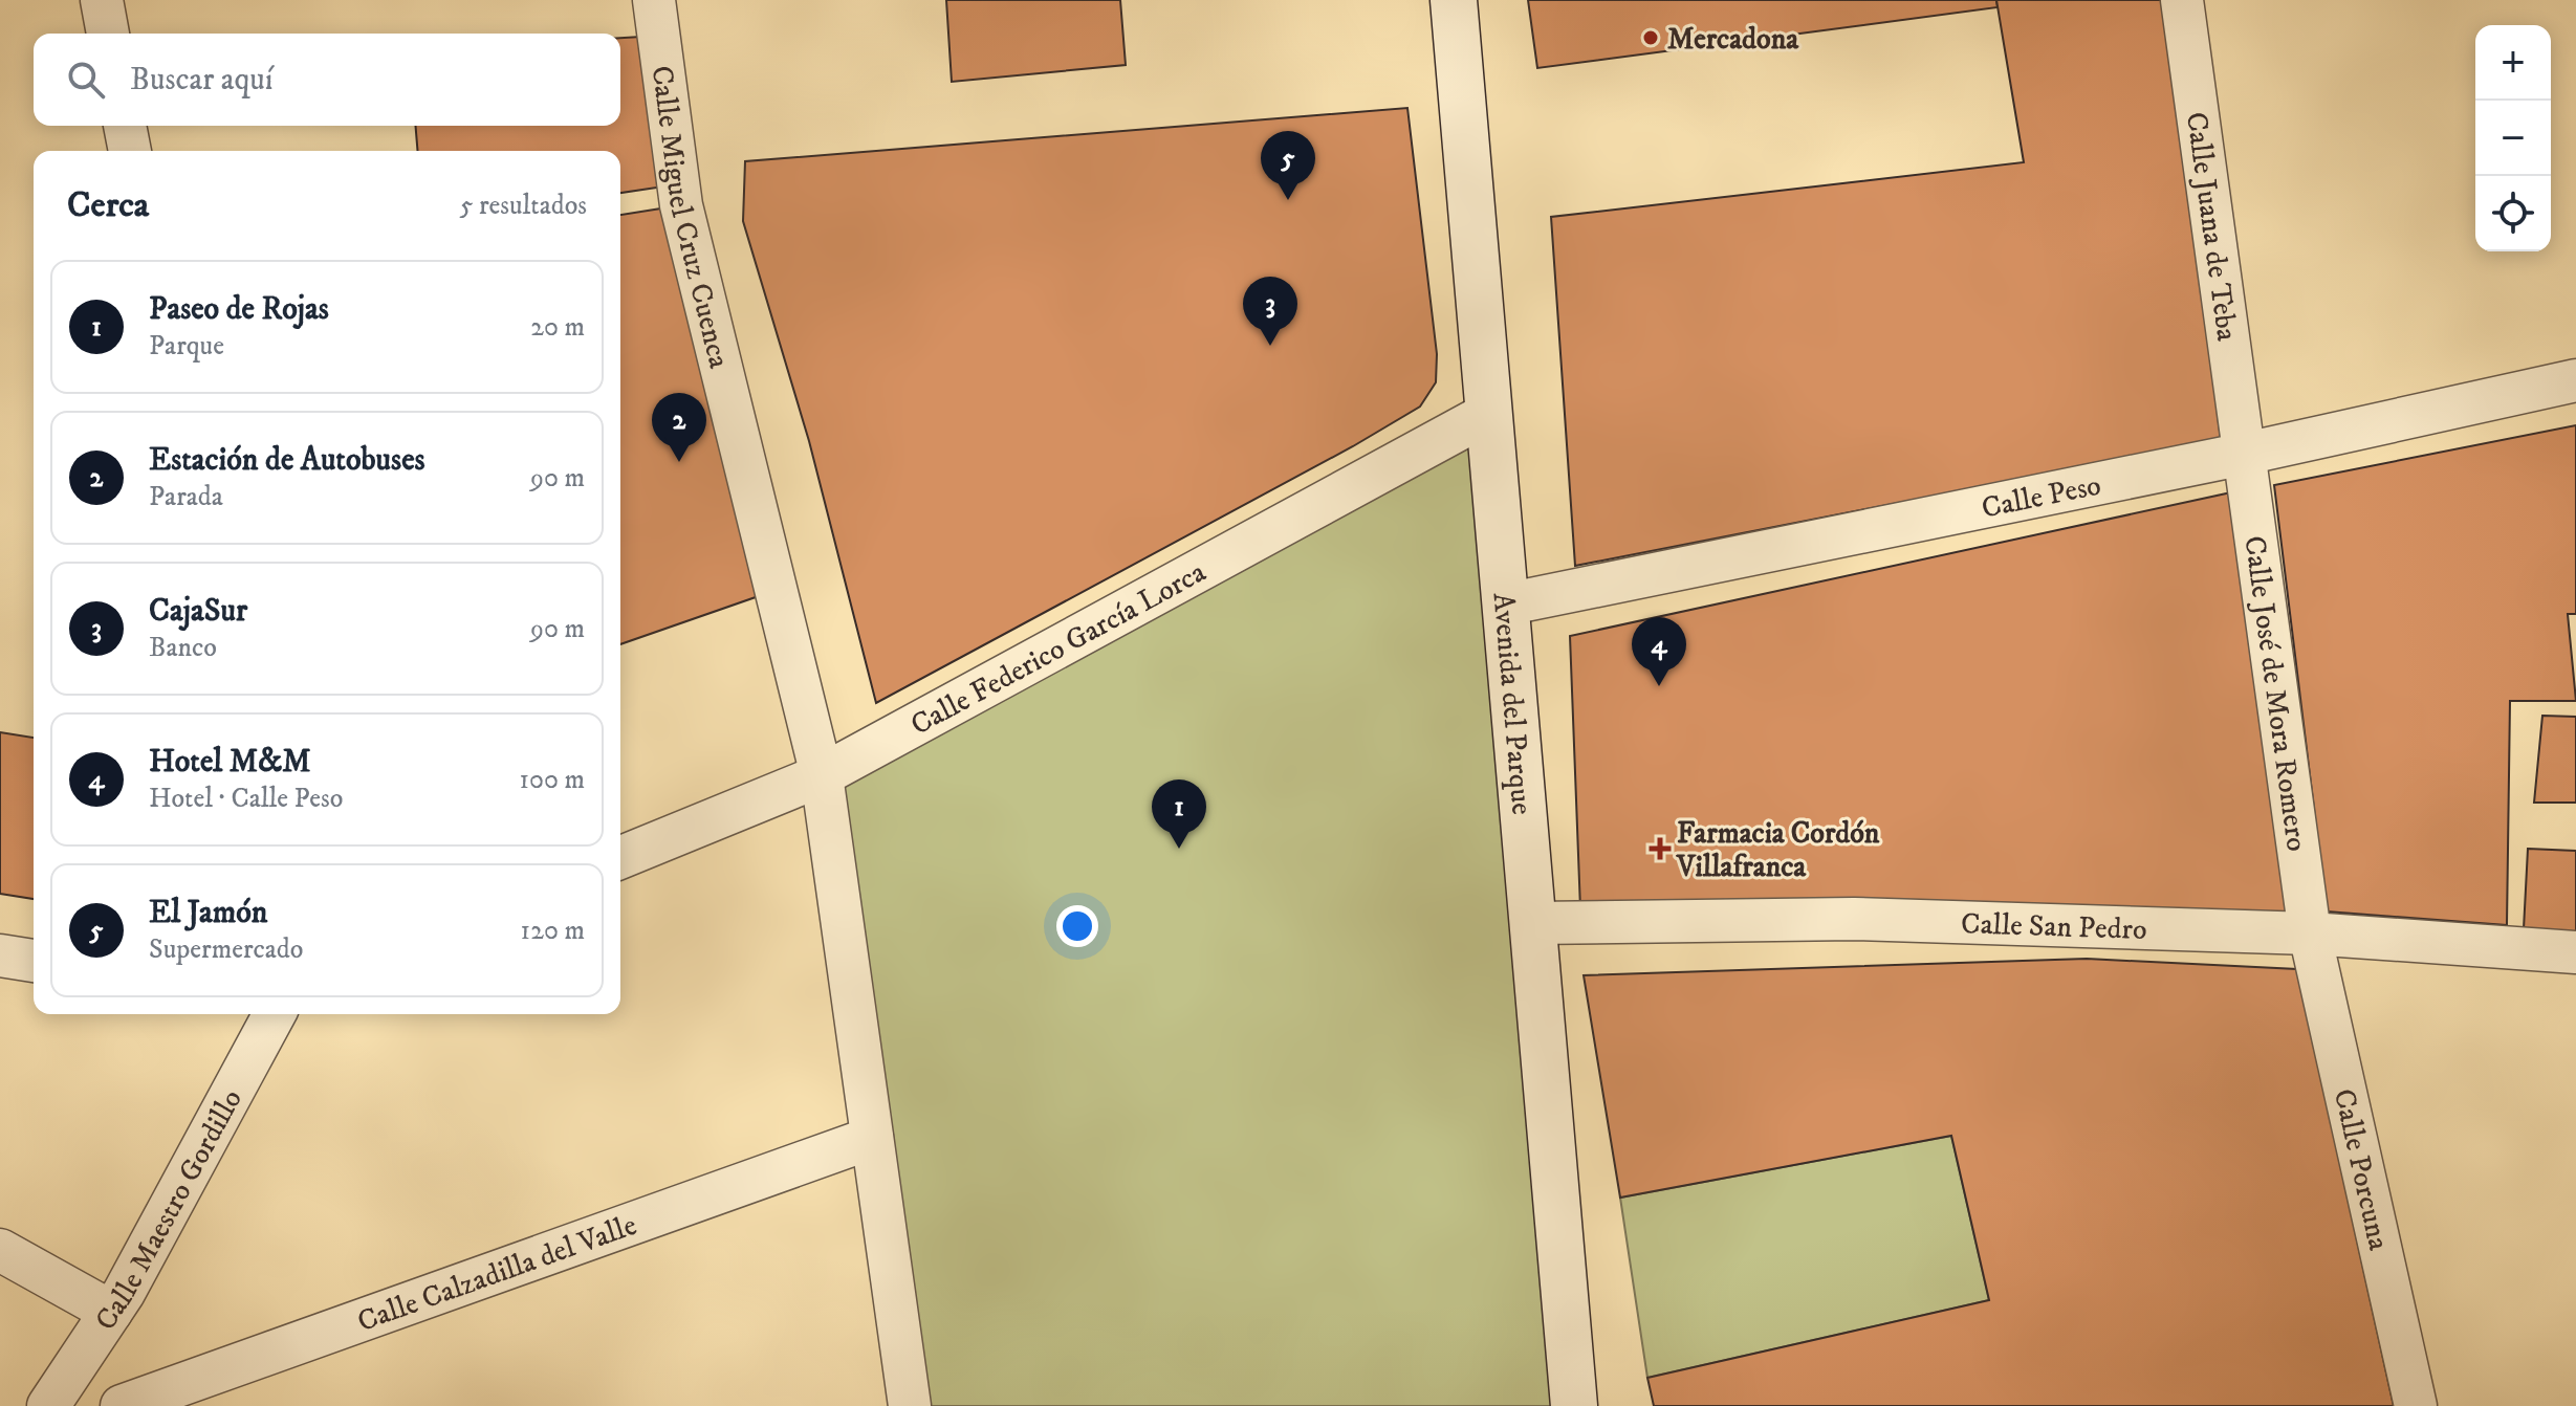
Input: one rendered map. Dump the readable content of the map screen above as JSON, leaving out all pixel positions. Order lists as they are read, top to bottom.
{
  "streets": {
    "street": [
      "Calle Miguel Cruz Cuenca",
      "Calle Juana de Teba",
      "Calle Peso",
      "Calle Federico García Lorca",
      "Calle José de Mora Romero",
      "Avenida del Parque",
      "Calle San Pedro",
      "Calle Porcuna",
      "Calle Maestro Gordillo",
      "Calle Calzadilla del Valle"
    ]
  },
  "crossings": [
    ["Calle Miguel Cruz Cuenca", "Calle Federico García Lorca"],
    ["Calle Miguel Cruz Cuenca", "Calle Calzadilla del Valle"],
    ["Calle Juana de Teba", "Calle Peso"],
    ["Calle Juana de Teba", "Calle José de Mora Romero"],
    ["Calle Peso", "Calle José de Mora Romero"],
    ["Calle Peso", "Avenida del Parque"],
    ["Calle Federico García Lorca", "Avenida del Parque"],
    ["Calle José de Mora Romero", "Calle San Pedro"],
    ["Calle José de Mora Romero", "Calle Porcuna"],
    ["Avenida del Parque", "Calle San Pedro"],
    ["Calle San Pedro", "Calle Porcuna"]
  ],
  "places": {
    "other": ["Mercadona"],
    "health": ["Farmacia Cordón Villafranca"]
  },
  "page": {
    "map_buttons": ["+", "−"],
    "search": "Buscar aquí",
    "pins": [
      "5",
      "3",
      "2",
      "4",
      "1"
    ],
    "heading": ["Cerca", "5 resultados"],
    "list": [
      {
        "mark": "1",
        "name": "Paseo de Rojas",
        "note": "Parque",
        "value": "20 m"
      },
      {
        "mark": "2",
        "name": "Estación de Autobuses",
        "note": "Parada",
        "value": "90 m"
      },
      {
        "mark": "3",
        "name": "CajaSur",
        "note": "Banco",
        "value": "90 m"
      },
      {
        "mark": "4",
        "name": "Hotel M&M",
        "note": "Hotel · Calle Peso",
        "value": "100 m"
      },
      {
        "mark": "5",
        "name": "El Jamón",
        "note": "Supermercado",
        "value": "120 m"
      }
    ]
  }
}
